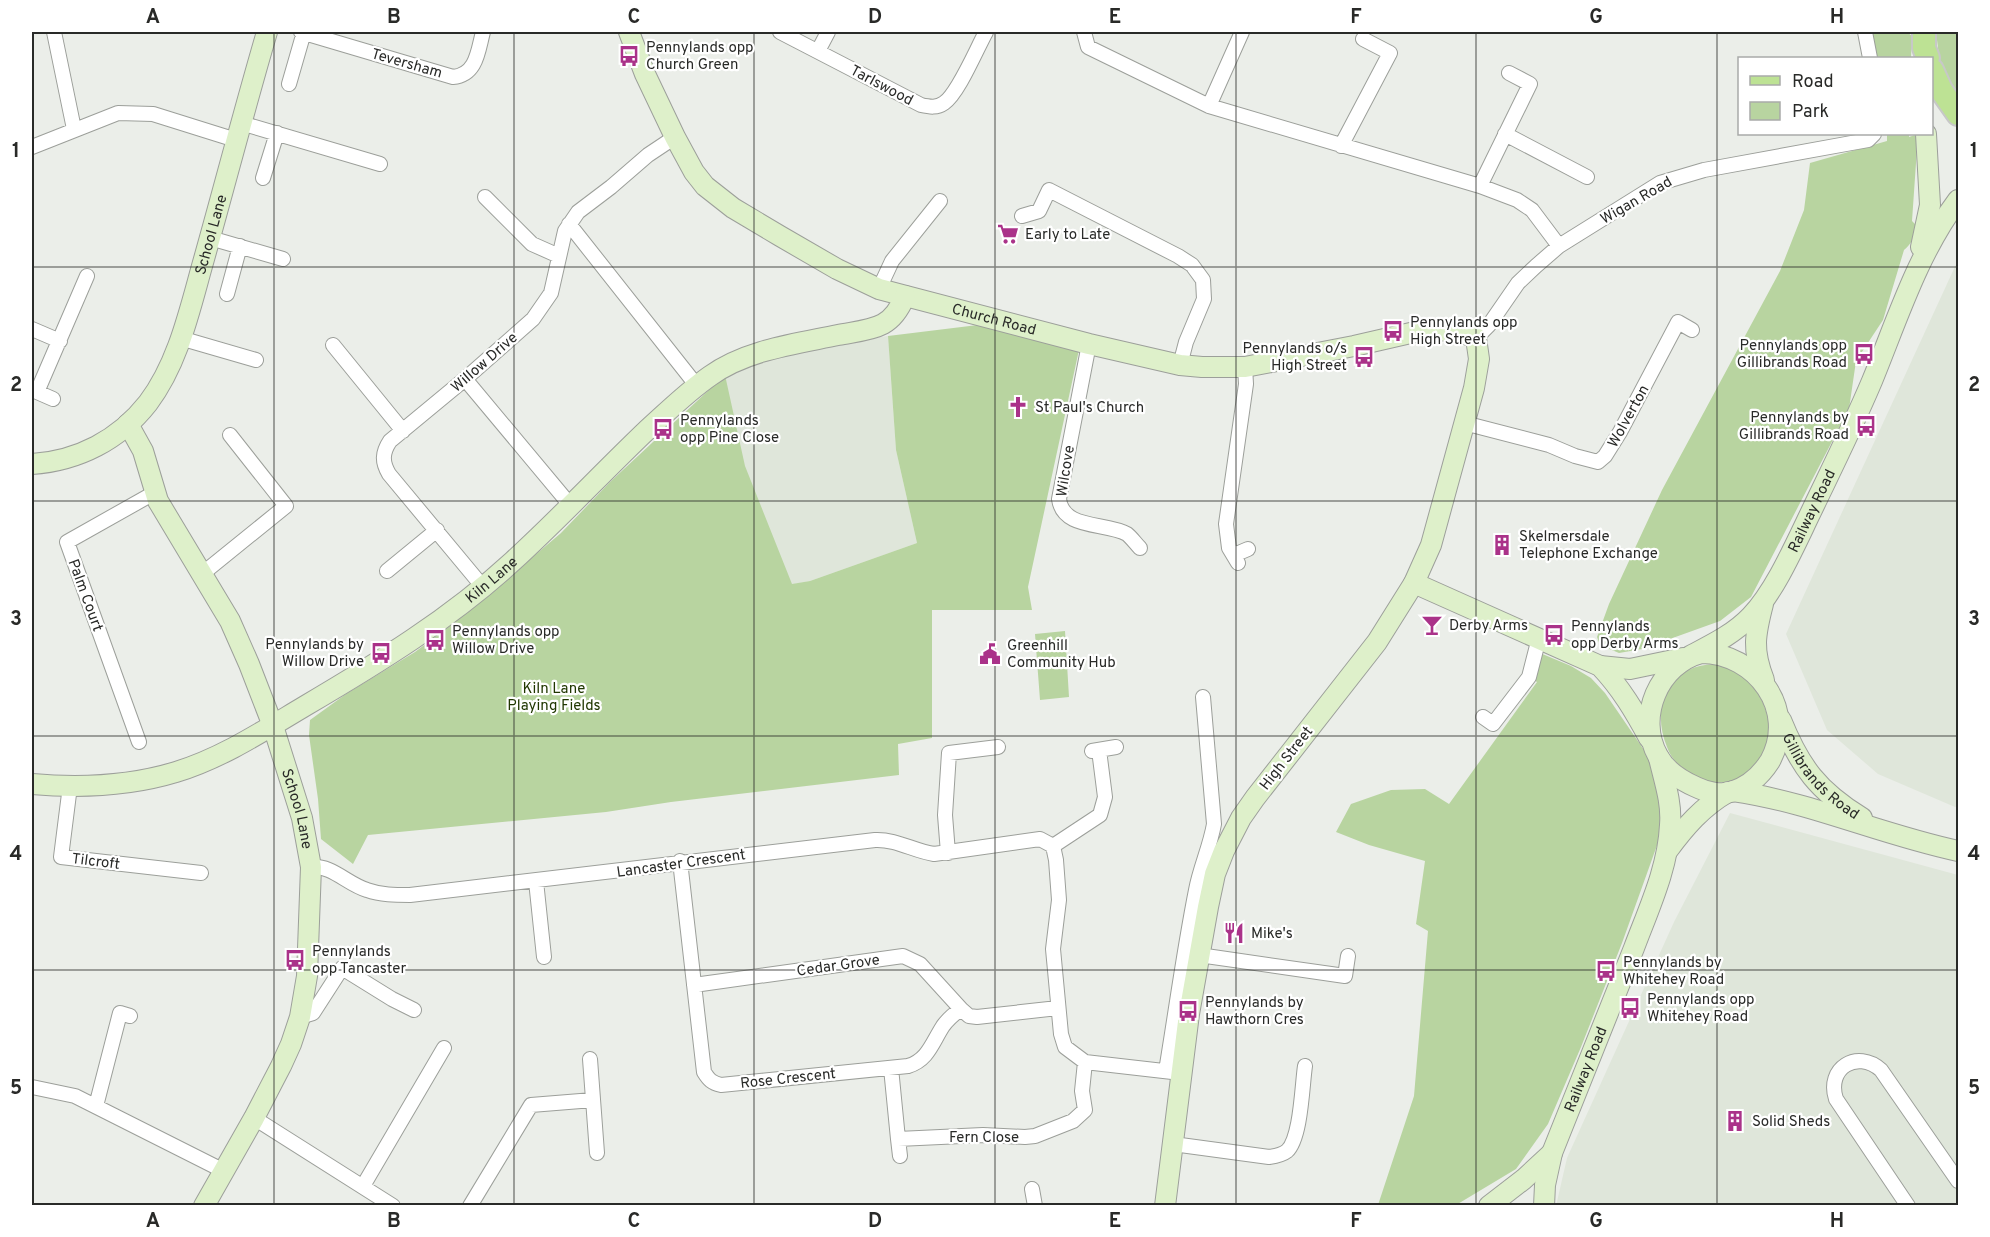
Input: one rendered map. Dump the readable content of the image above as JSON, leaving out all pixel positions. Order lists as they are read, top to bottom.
{
  "streets": {
    "street": [
      "Teversham",
      "Tarlswood",
      "Wigan Road",
      "School Lane",
      "Church Road",
      "Willow Drive",
      "Wolverton",
      "Wilcove",
      "Railway Road",
      "Kiln Lane",
      "Palm Court",
      "High Street",
      "Gillibrands Road",
      "Tilcroft",
      "Lancaster Crescent",
      "Cedar Grove",
      "Rose Crescent",
      "Fern Close"
    ]
  },
  "crossings": [
    ["Wigan Road", "Church Road"],
    ["Wigan Road", "High Street"],
    ["School Lane", "Kiln Lane"],
    ["School Lane", "Palm Court"],
    ["School Lane", "Lancaster Crescent"],
    ["Church Road", "Willow Drive"],
    ["Church Road", "Wilcove"],
    ["Church Road", "Kiln Lane"],
    ["Church Road", "High Street"],
    ["Willow Drive", "Kiln Lane"],
    ["Wolverton", "High Street"],
    ["Railway Road", "Gillibrands Road"],
    ["Kiln Lane", "Tilcroft"],
    ["Lancaster Crescent", "Rose Crescent"],
    ["Cedar Grove", "Rose Crescent"]
  ],
  "parks": ["Kiln Lane Playing Fields"],
  "places": {
    "bus stop": [
      "Pennylands opp Church Green",
      "Pennylands opp High Street",
      "Pennylands opp Gillibrands Road",
      "Pennylands o/s High Street",
      "Pennylands by Gillibrands Road",
      "Pennylands opp Pine Close",
      "Pennylands opp Derby Arms",
      "Pennylands opp Willow Drive",
      "Pennylands by Willow Drive",
      "Pennylands opp Tancaster",
      "Pennylands by Whitehey Road",
      "Pennylands opp Whitehey Road",
      "Pennylands by Hawthorn Cres"
    ],
    "supermarket": ["Early to Late"],
    "church": ["St Paul's Church"],
    "building": ["Skelmersdale Telephone Exchange", "Solid Sheds"],
    "bar": ["Derby Arms"],
    "public building": ["Greenhill Community Hub"],
    "restaurant": ["Mike's"]
  },
  "legend": ["Road", "Park"],
  "grid": {
    "columns": [
      "A",
      "B",
      "C",
      "D",
      "E",
      "F",
      "G",
      "H"
    ],
    "rows": [
      "1",
      "2",
      "3",
      "4",
      "5"
    ]
  }
}
